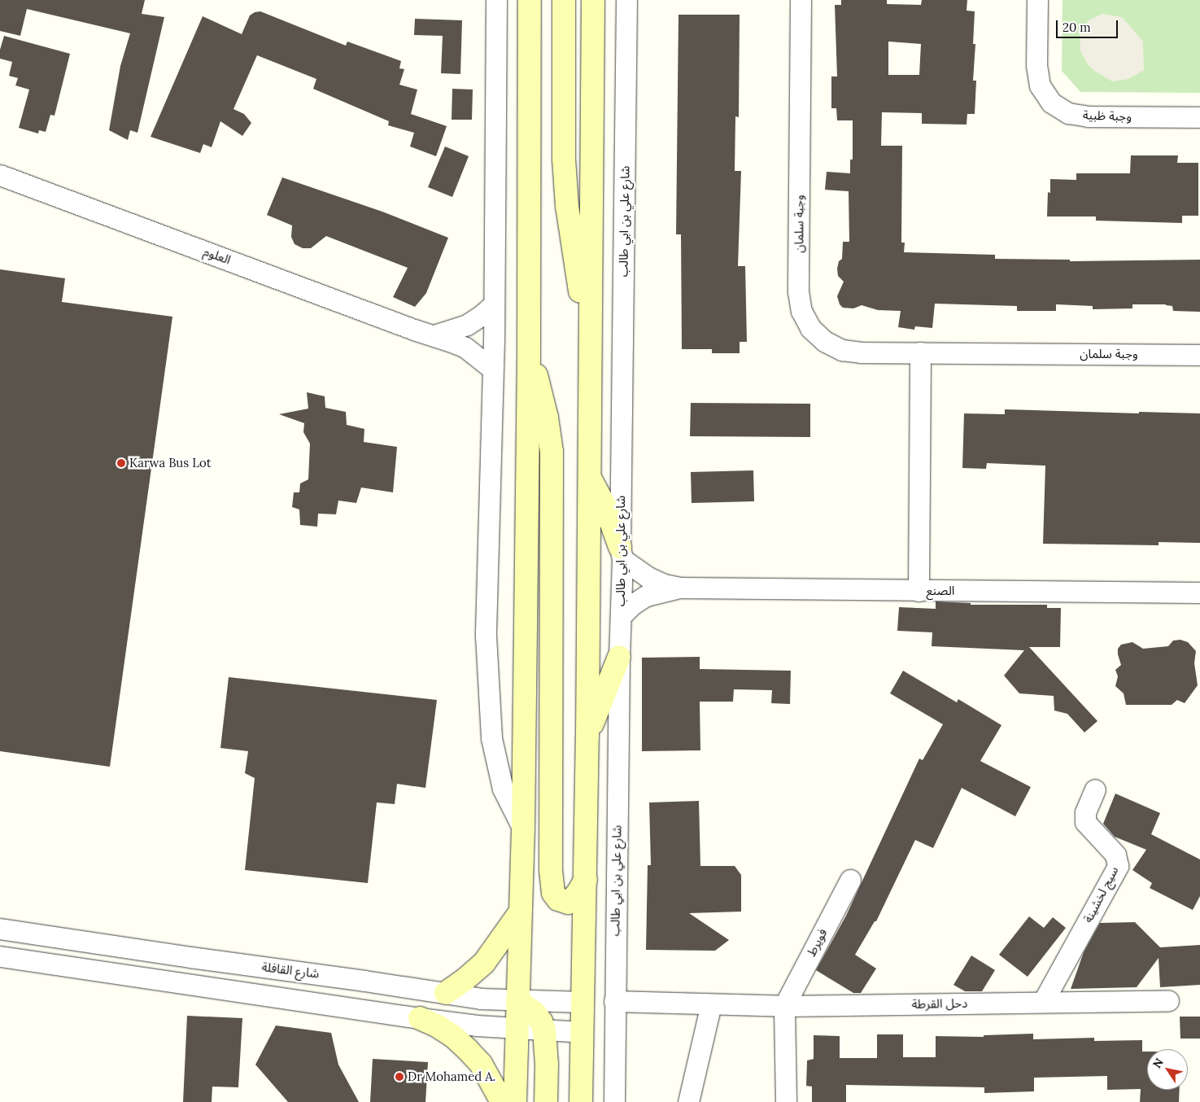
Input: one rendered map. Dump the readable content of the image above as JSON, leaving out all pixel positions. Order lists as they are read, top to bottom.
{
  "streets": {
    "street": [
      "وجبة ظبية",
      "شارع علي بن ابي طالب",
      "وجبة سلمان",
      "العلوم",
      "الصنع",
      "سيج لخشينة",
      "فويرط",
      "شارع القافلة",
      "دحل القرطة"
    ]
  },
  "crossings": [
    ["شارع علي بن ابي طالب", "الصنع"],
    ["شارع علي بن ابي طالب", "دحل القرطة"],
    ["سيج لخشينة", "دحل القرطة"],
    ["فويرط", "دحل القرطة"]
  ],
  "places": ["Karwa Bus Lot", "Dr Mohamed A."],
  "scale_bar": "20 m",
  "north": "top left"
}
